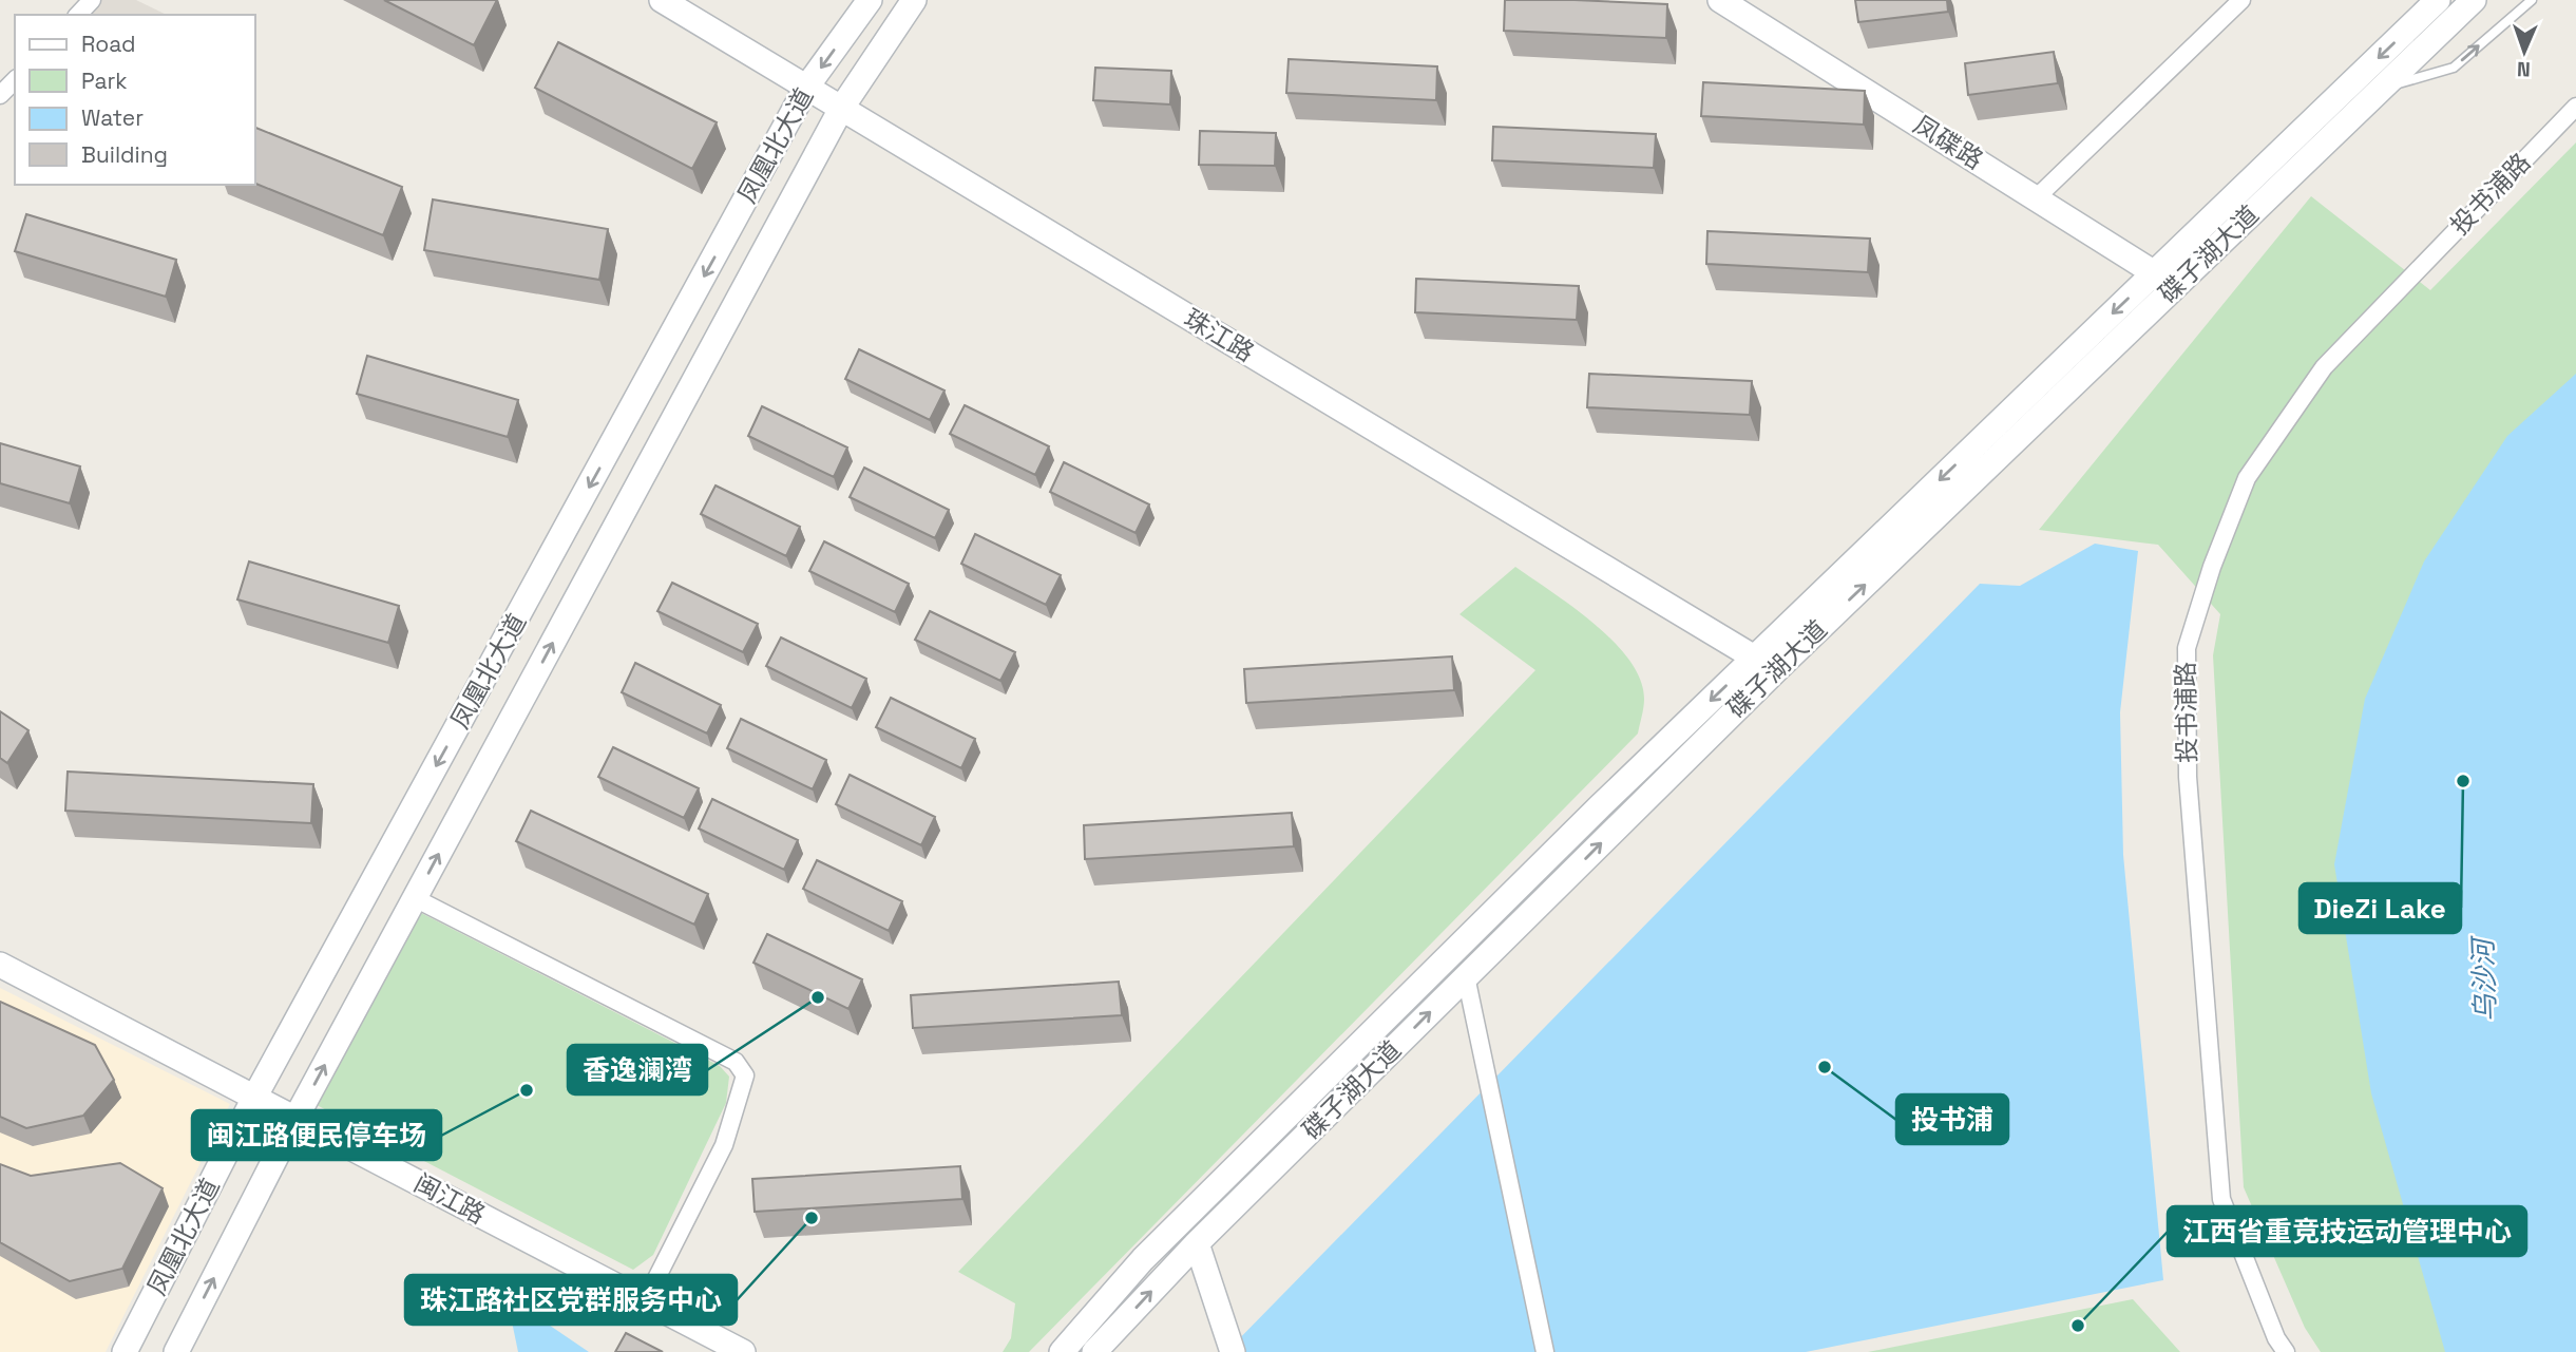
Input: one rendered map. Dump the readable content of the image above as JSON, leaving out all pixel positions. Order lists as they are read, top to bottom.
{
  "streets": {
    "main road": [
      "凤碟路",
      "凤凰北大道",
      "碟子湖大道",
      "珠江路",
      "闽江路"
    ],
    "street": ["投书浦路"]
  },
  "crossings": [
    ["凤碟路", "碟子湖大道"],
    ["凤凰北大道", "珠江路"],
    ["凤凰北大道", "闽江路"],
    ["碟子湖大道", "珠江路"]
  ],
  "water": ["乌沙河"],
  "places": [
    "DieZi Lake",
    "香逸澜湾",
    "投书浦",
    "闽江路便民停车场",
    "珠江路社区党群服务中心",
    "江西省重竞技运动管理中心"
  ],
  "legend": [
    "Road",
    "Park",
    "Water",
    "Building"
  ],
  "north": "bottom"
}
